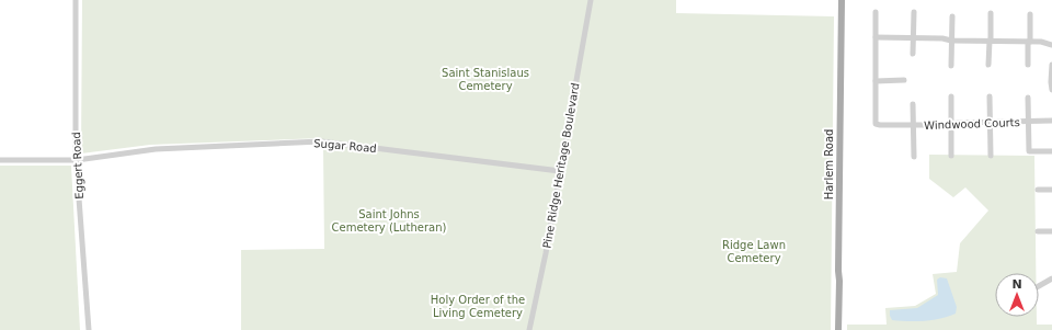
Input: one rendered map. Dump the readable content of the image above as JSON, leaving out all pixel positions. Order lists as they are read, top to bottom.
{
  "streets": {
    "main road": ["Harlem Road"],
    "street": [
      "Windwood Courts",
      "Sugar Road",
      "Eggert Road",
      "Pine Ridge Heritage Boulevard"
    ]
  },
  "crossings": [
    ["Sugar Road", "Eggert Road"],
    ["Sugar Road", "Pine Ridge Heritage Boulevard"]
  ],
  "parks": [
    "Saint Stanislaus Cemetery",
    "Saint Johns Cemetery (Lutheran)",
    "Ridge Lawn Cemetery",
    "Holy Order of the Living Cemetery"
  ],
  "north": "top"
}
